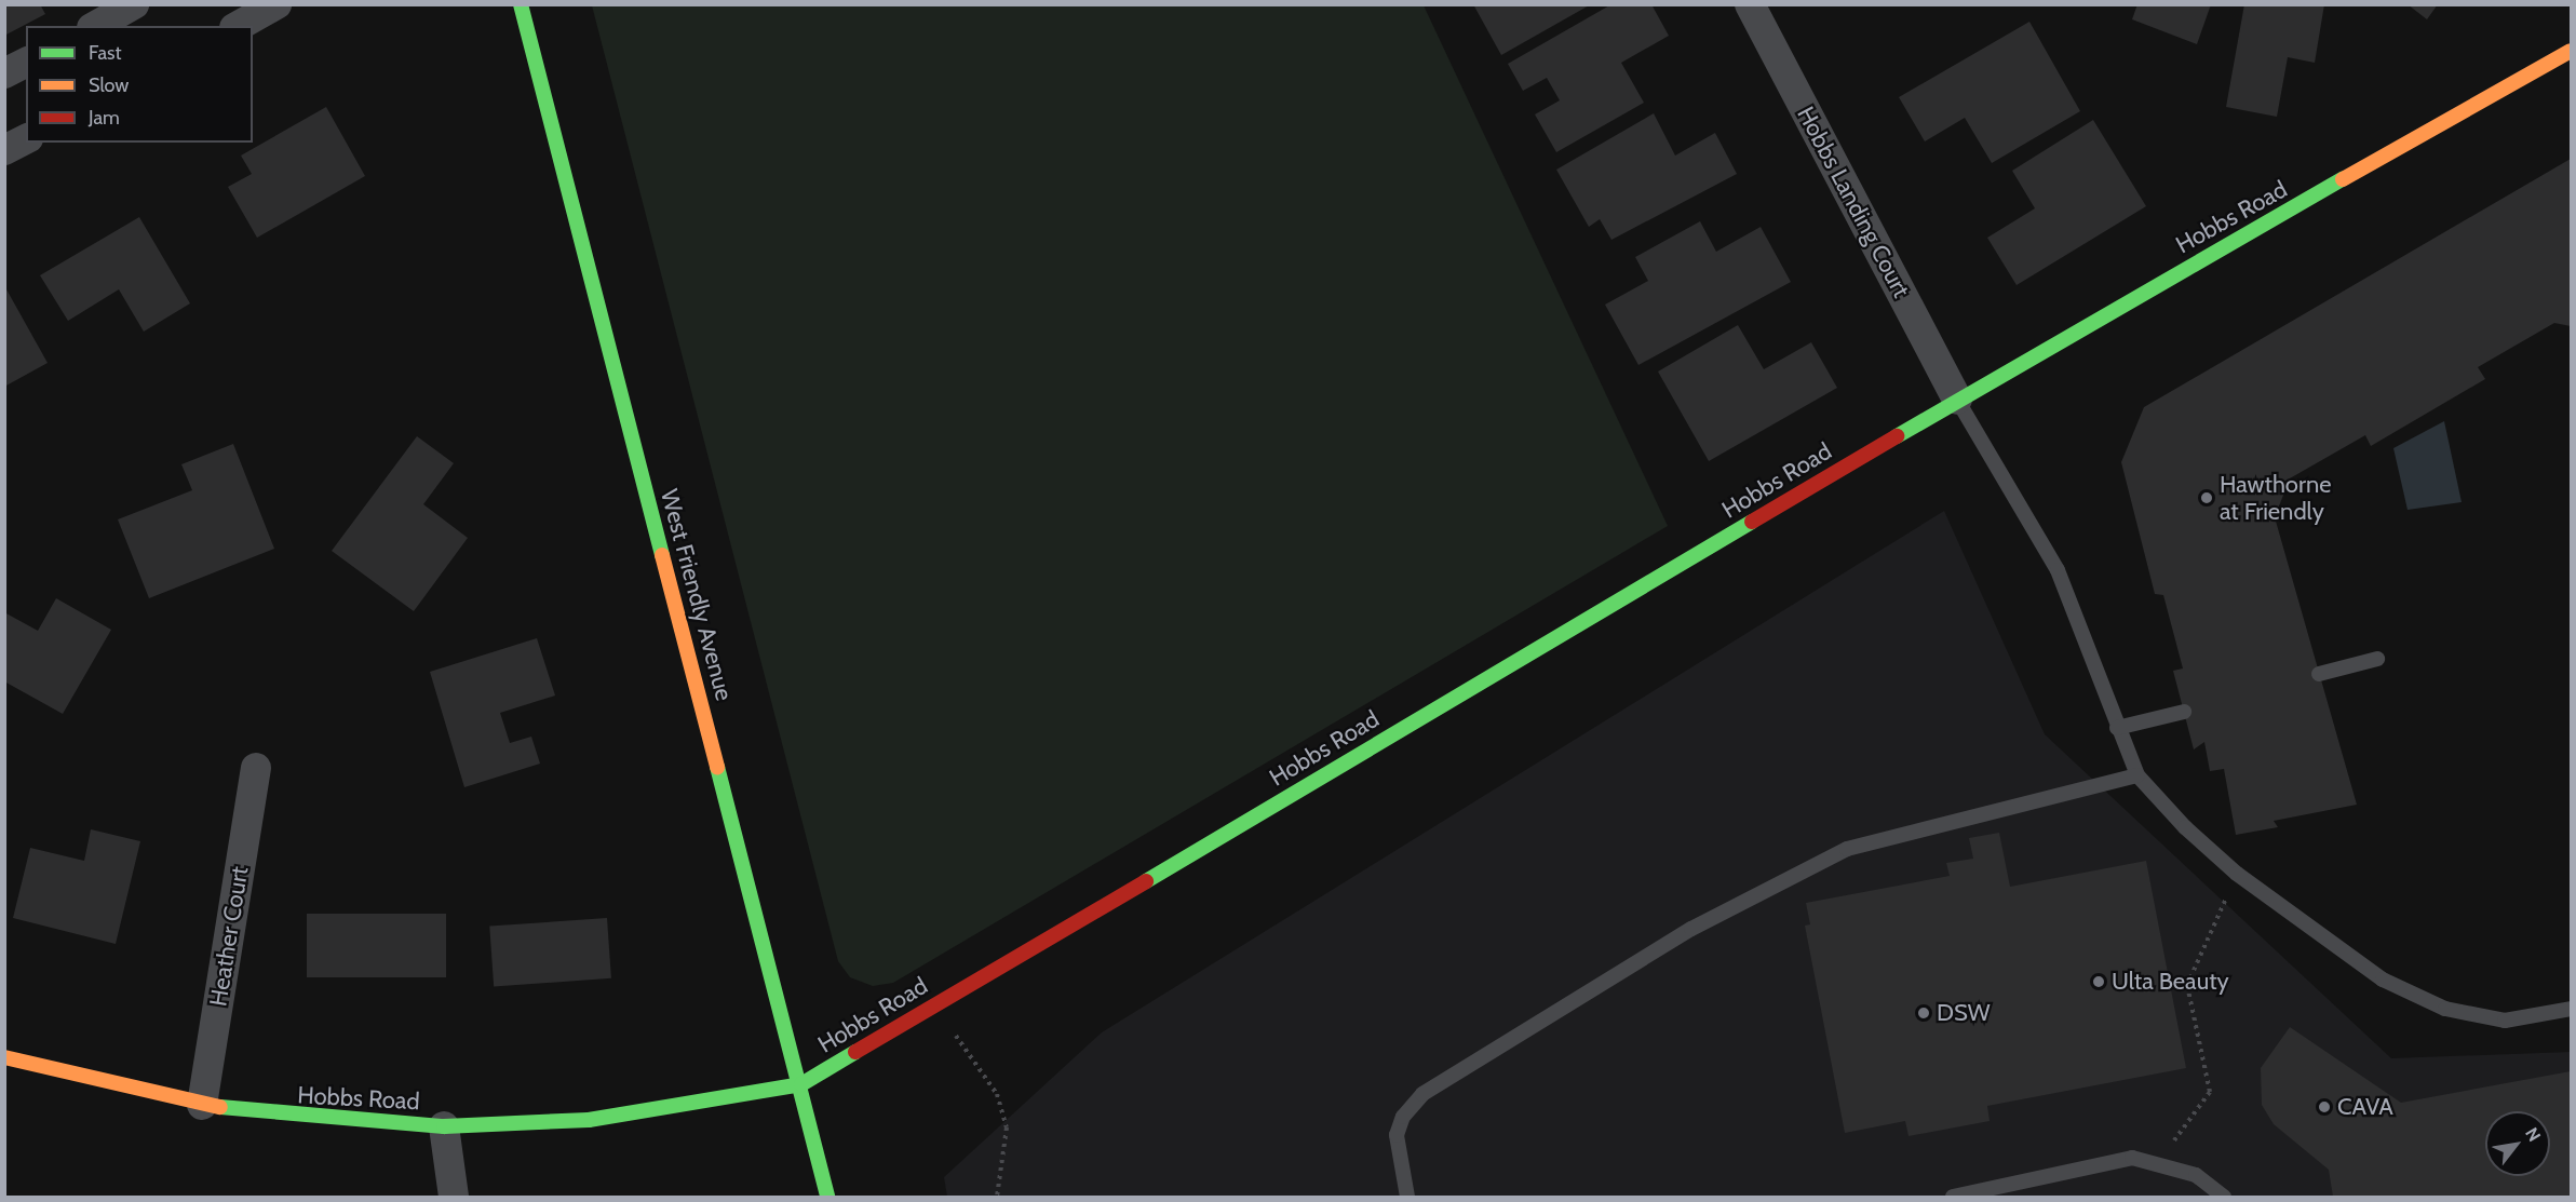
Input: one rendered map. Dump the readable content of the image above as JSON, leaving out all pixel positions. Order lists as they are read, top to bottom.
{
  "streets": {
    "street": [
      "Hobbs Landing Court",
      "Hobbs Road",
      "West Friendly Avenue",
      "Heather Court"
    ]
  },
  "crossings": [
    ["Hobbs Landing Court", "Hobbs Road"],
    ["Hobbs Road", "West Friendly Avenue"],
    ["Hobbs Road", "Heather Court"]
  ],
  "places": [
    "Hawthorne at Friendly",
    "Ulta Beauty",
    "DSW",
    "CAVA"
  ],
  "legend": ["Fast", "Slow", "Jam"],
  "north": "top right"
}
